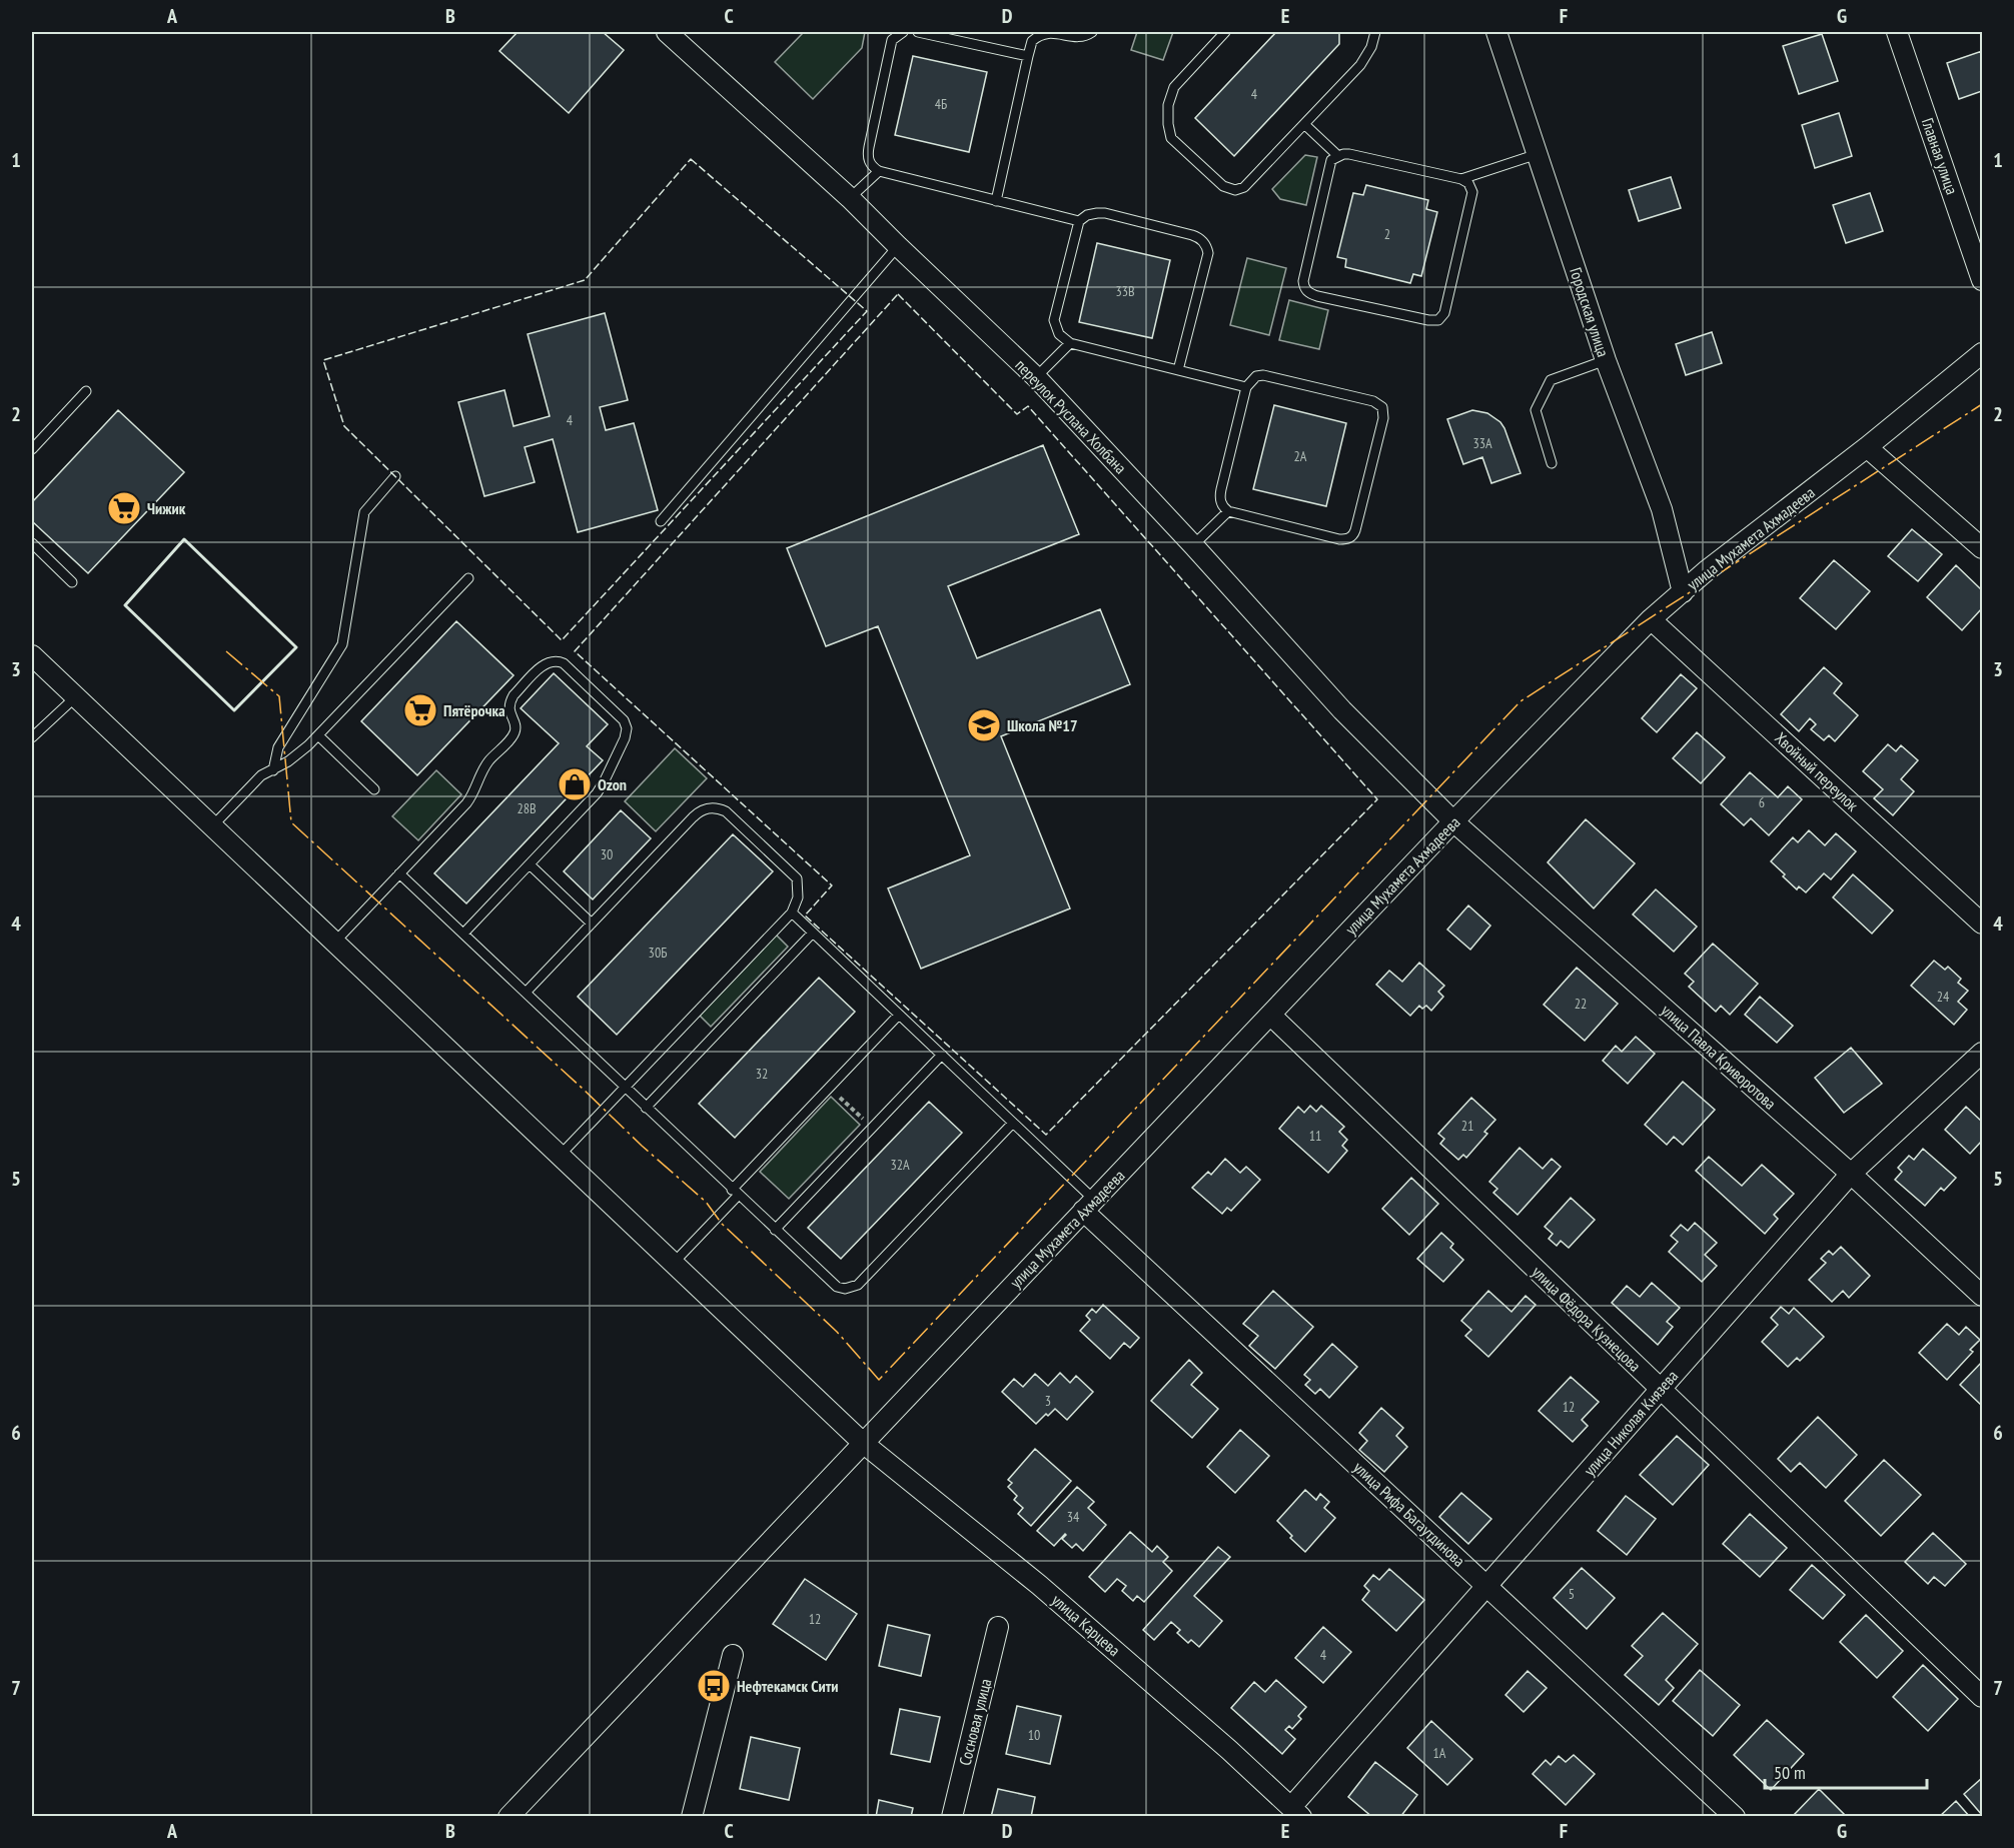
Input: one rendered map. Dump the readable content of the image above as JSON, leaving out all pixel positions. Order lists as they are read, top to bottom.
{
  "streets": {
    "street": [
      "Главная улица",
      "Городская улица",
      "переулок Руслана Холбана",
      "улица Мухамета Ахмадеева",
      "Хвойный переулок",
      "улица Павла Криворотова",
      "улица Фёдора Кузнецова",
      "улица Николая Князева",
      "улица Рифа Багаутдинова",
      "улица Карцева",
      "Сосновая улица"
    ]
  },
  "crossings": [
    ["Городская улица", "улица Мухамета Ахмадеева"],
    ["переулок Руслана Холбана", "улица Мухамета Ахмадеева"],
    ["переулок Руслана Холбана", "улица Павла Криворотова"],
    ["улица Мухамета Ахмадеева", "Хвойный переулок"],
    ["улица Мухамета Ахмадеева", "улица Павла Криворотова"],
    ["улица Мухамета Ахмадеева", "улица Фёдора Кузнецова"],
    ["улица Мухамета Ахмадеева", "улица Рифа Багаутдинова"],
    ["улица Мухамета Ахмадеева", "улица Карцева"],
    ["улица Павла Криворотова", "улица Николая Князева"],
    ["улица Фёдора Кузнецова", "улица Николая Князева"],
    ["улица Николая Князева", "улица Рифа Багаутдинова"],
    ["улица Николая Князева", "улица Карцева"]
  ],
  "places": {
    "supermarket": ["Чижик", "Пятёрочка"],
    "school or university": ["Школа №17"],
    "shop": ["Ozon"],
    "bus stop": ["Нефтекамск Сити"]
  },
  "house_numbers": [
    "4",
    "4Б",
    "2",
    "33В",
    "4",
    "33А",
    "2А",
    "6",
    "28В",
    "30",
    "30Б",
    "24",
    "22",
    "32",
    "21",
    "11",
    "32А",
    "3",
    "12",
    "34",
    "5",
    "12",
    "4",
    "10",
    "1А"
  ],
  "scale_bar": "50 m",
  "grid": {
    "columns": [
      "A",
      "B",
      "C",
      "D",
      "E",
      "F",
      "G"
    ],
    "rows": [
      "1",
      "2",
      "3",
      "4",
      "5",
      "6",
      "7"
    ]
  }
}
